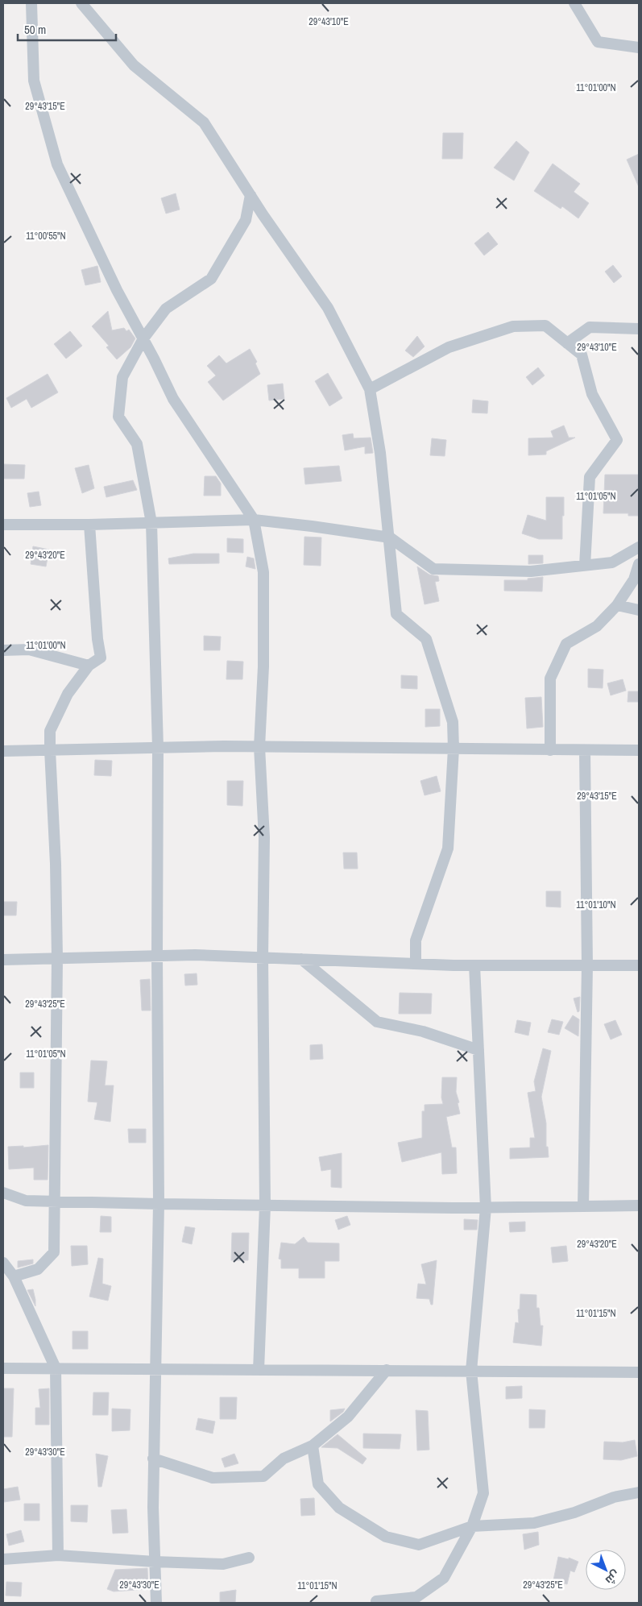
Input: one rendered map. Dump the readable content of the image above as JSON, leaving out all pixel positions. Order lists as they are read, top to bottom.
{
  "scale_bar": "50 m",
  "north": "bottom right",
  "coordinates": [
    "29°43'10\"E",
    "11°01'00\"N",
    "29°43'15\"E",
    "11°00'55\"N",
    "11°01'05\"N",
    "29°43'20\"E",
    "11°01'10\"N",
    "29°43'25\"E",
    "11°01'15\"N",
    "29°43'30\"E"
  ]
}
